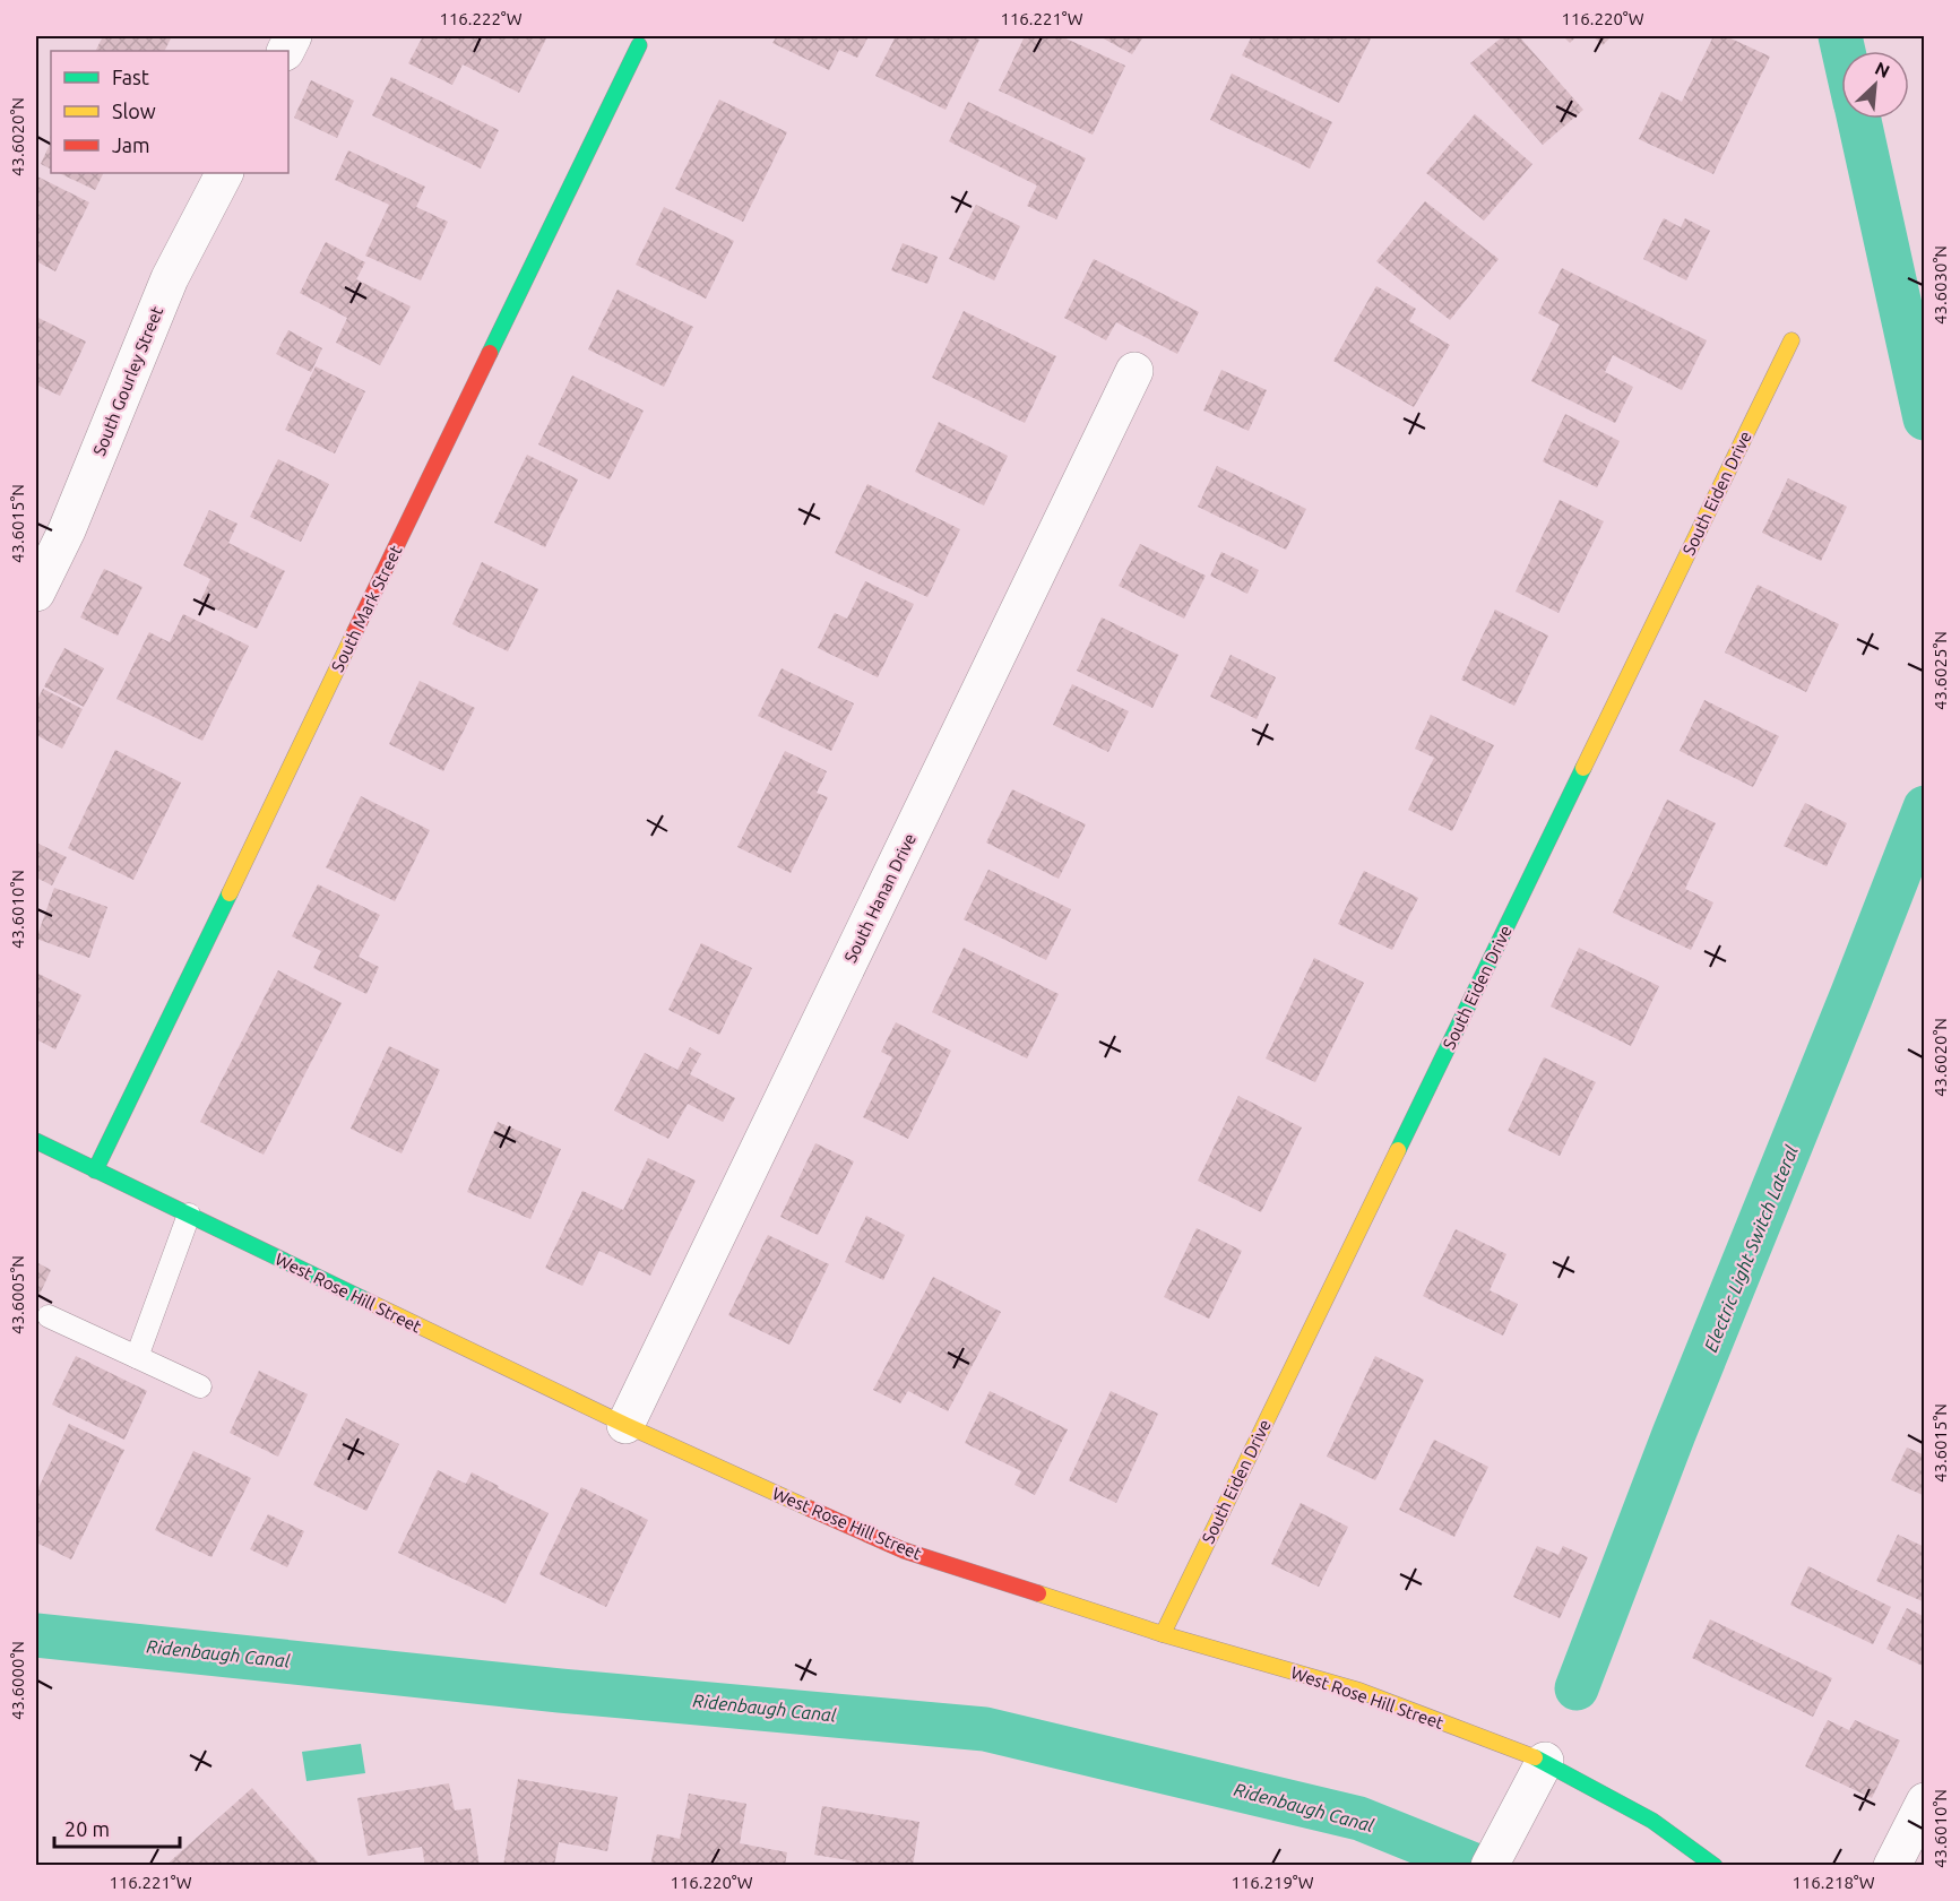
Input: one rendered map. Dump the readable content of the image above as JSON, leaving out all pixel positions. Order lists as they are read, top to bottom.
{
  "streets": {
    "street": [
      "South Gourley Street",
      "South Eiden Drive",
      "South Mark Street",
      "South Hanan Drive",
      "West Rose Hill Street"
    ]
  },
  "crossings": [
    ["South Eiden Drive", "West Rose Hill Street"],
    ["South Mark Street", "West Rose Hill Street"],
    ["South Hanan Drive", "West Rose Hill Street"]
  ],
  "water": ["Electric Light Switch Lateral", "Ridenbaugh Canal"],
  "legend": ["Fast", "Slow", "Jam"],
  "scale_bar": "20 m",
  "north": "top right",
  "coordinates": [
    "116.222°W",
    "116.221°W",
    "116.220°W",
    "43.6020°N",
    "43.6030°N",
    "43.6015°N",
    "43.6025°N",
    "43.6010°N",
    "43.6005°N",
    "43.6000°N",
    "116.219°W",
    "116.218°W"
  ]
}
